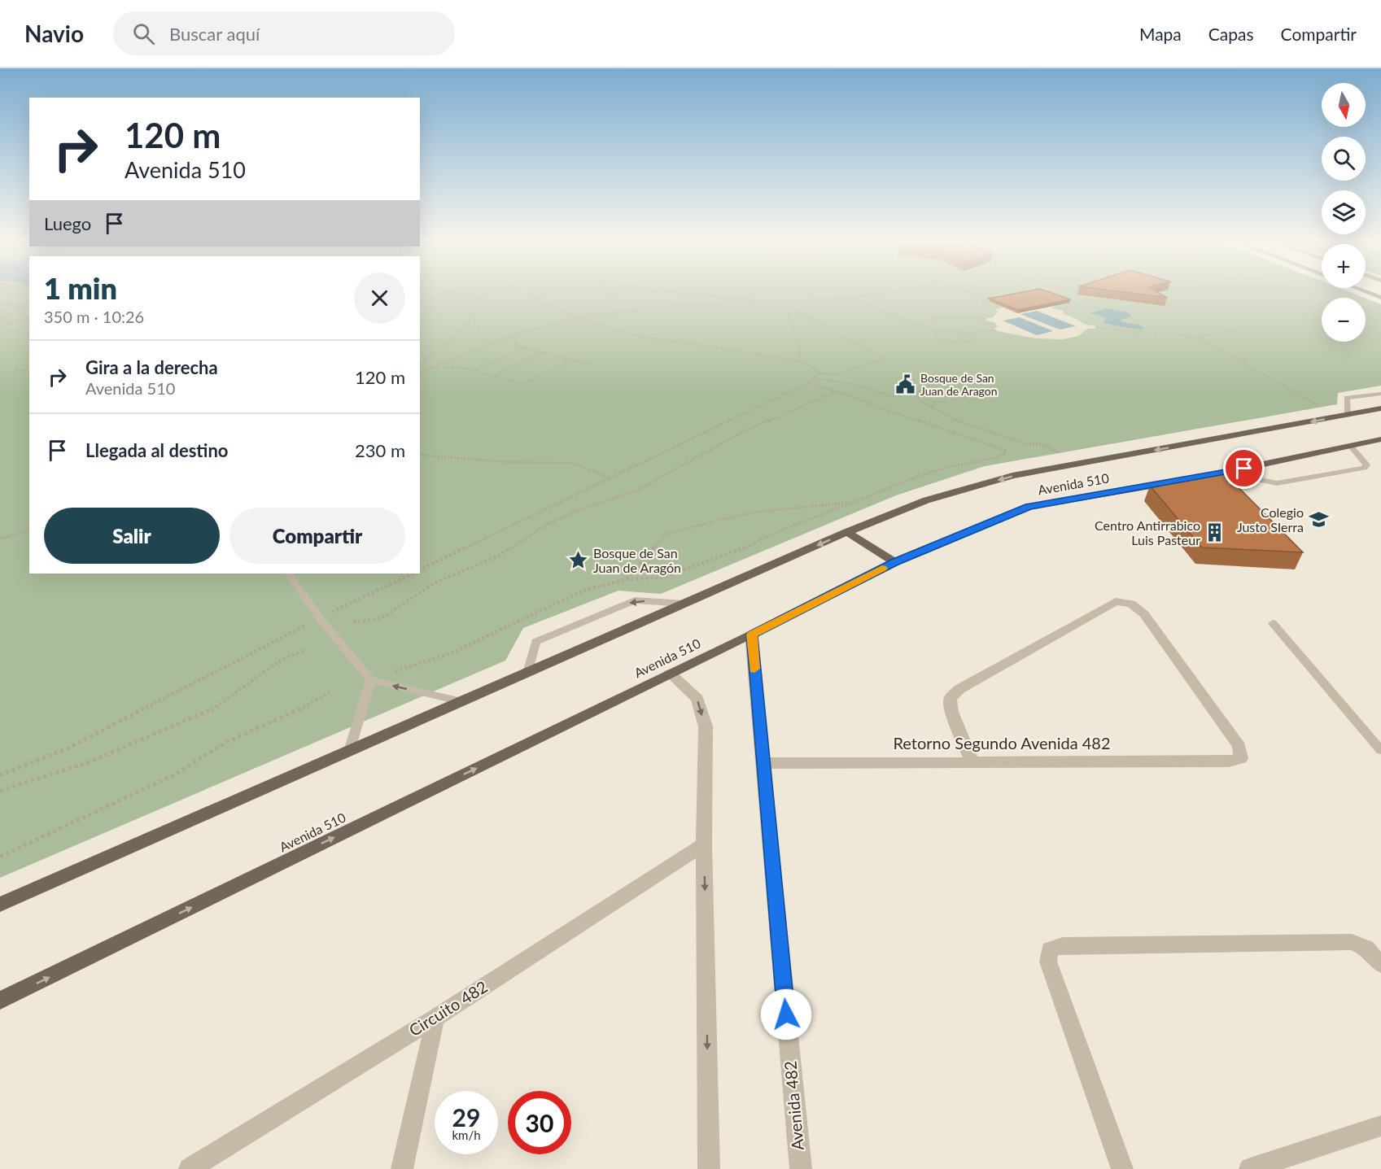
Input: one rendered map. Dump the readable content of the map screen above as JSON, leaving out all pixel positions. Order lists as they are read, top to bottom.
{
  "streets": {
    "main road": ["Avenida 510"],
    "street": ["Retorno Segundo Avenida 482", "Circuito 482", "Avenida 482"]
  },
  "crossings": [
    ["Avenida 510", "Avenida 482"],
    ["Retorno Segundo Avenida 482", "Avenida 482"]
  ],
  "places": {
    "public building": ["Bosque de San Juan de Aragon"],
    "school or university": ["Colegio Justo SIerra"],
    "building": ["Centro Antirrabico Luis Pasteur"],
    "place": ["Bosque de San Juan de Aragón"]
  },
  "north": "bottom",
  "page": {
    "header": "Navio",
    "search": "Buscar aquí",
    "nav": ["Mapa", "Capas", "Compartir"],
    "map_buttons": ["+", "−"],
    "turn": ["120 m", "Avenida 510"],
    "then": "Luego",
    "heading": ["1 min", "350 m · 10:26"],
    "list": [
      {
        "name": "Gira a la derecha",
        "note": "Avenida 510",
        "value": "120 m"
      },
      {
        "name": "Llegada al destino",
        "value": "230 m"
      }
    ],
    "buttons": ["Salir", "Compartir"],
    "speed": "29 km/h",
    "limit": "30"
  }
}
